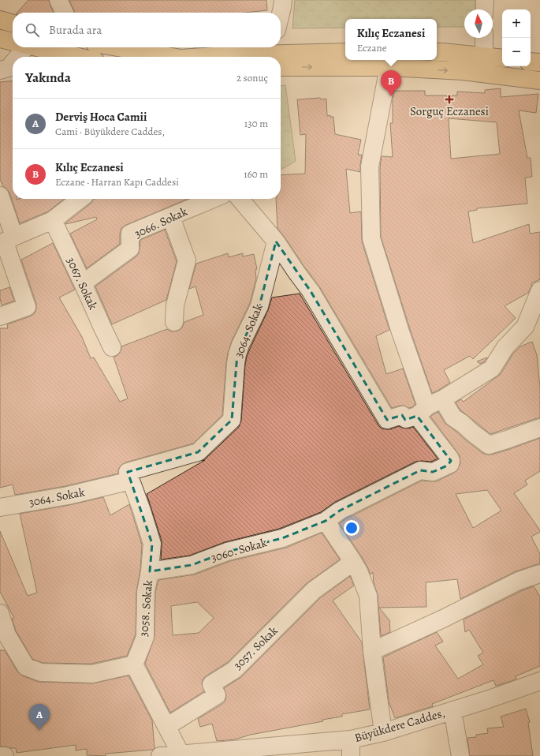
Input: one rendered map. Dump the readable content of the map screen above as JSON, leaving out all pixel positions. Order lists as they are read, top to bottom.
{
  "streets": {
    "street": [
      "3066. Sokak",
      "3067. Sokak",
      "3064. Sokak",
      "3060. Sokak",
      "3058. Sokak",
      "3057. Sokak",
      "Büyükdere Caddes,"
    ]
  },
  "crossings": [
    ["3066. Sokak", "3067. Sokak"],
    ["3064. Sokak", "3058. Sokak"],
    ["3060. Sokak", "3058. Sokak"]
  ],
  "places": {
    "health": ["Sorguç Eczanesi"]
  },
  "north": "top",
  "page": {
    "map_buttons": ["+", "−"],
    "search": "Burada ara",
    "popup": ["Kılıç Eczanesi", "Eczane"],
    "heading": ["Yakında", "2 sonuç"],
    "pins": ["B", "A"],
    "list": [
      {
        "mark": "A",
        "name": "Derviş Hoca Camii",
        "note": "Cami · Büyükdere Caddes,",
        "value": "130 m"
      },
      {
        "mark": "B",
        "name": "Kılıç Eczanesi",
        "note": "Eczane · Harran Kapı Caddesi",
        "value": "160 m"
      }
    ]
  }
}
